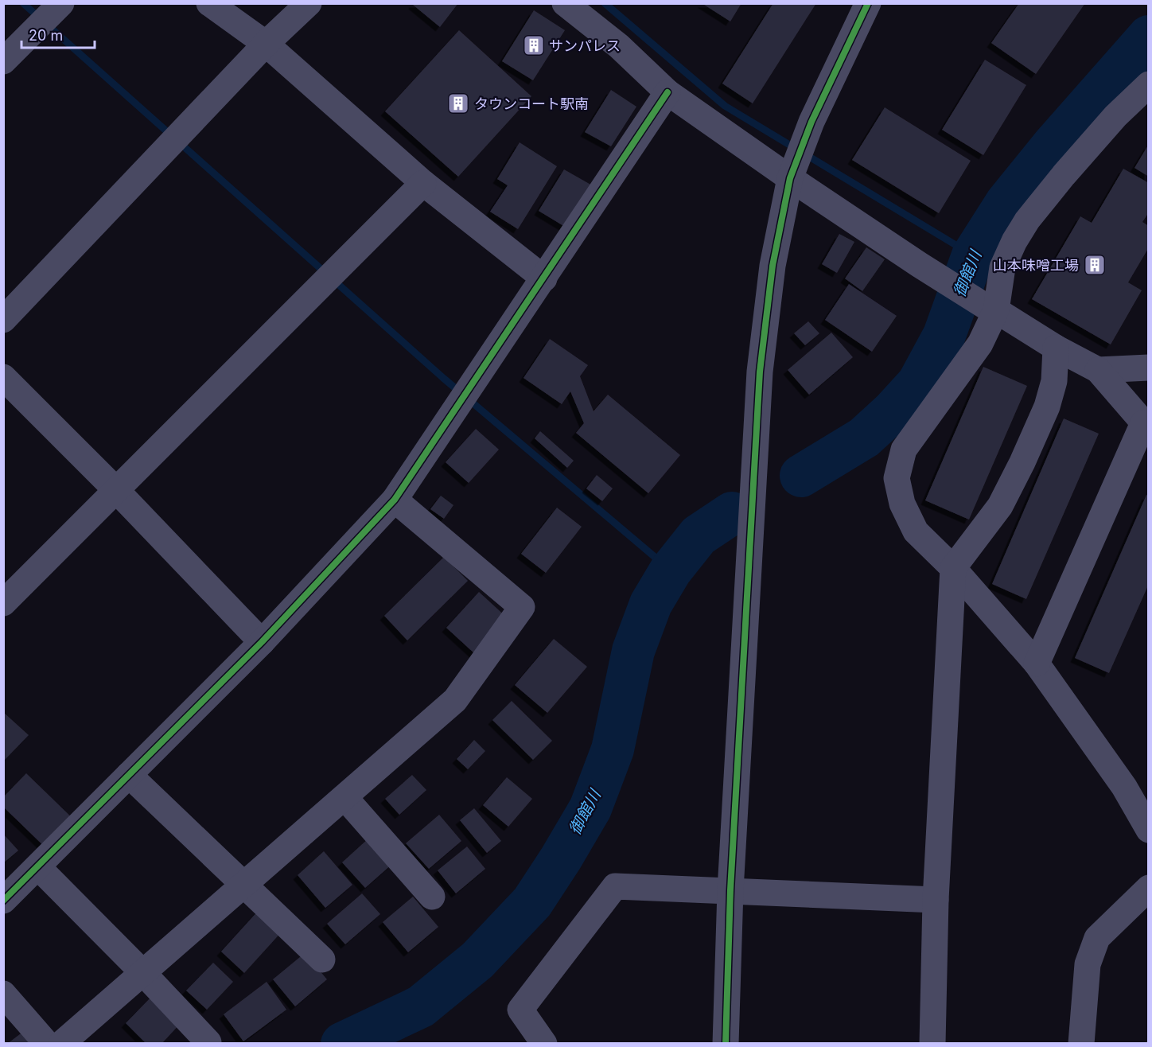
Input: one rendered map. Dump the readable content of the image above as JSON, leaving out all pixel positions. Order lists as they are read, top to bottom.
{
  "water": ["御館川"],
  "places": {
    "building": ["サンパレス", "タウンコート駅南", "山本味噌工場"]
  },
  "scale_bar": "20 m"
}
